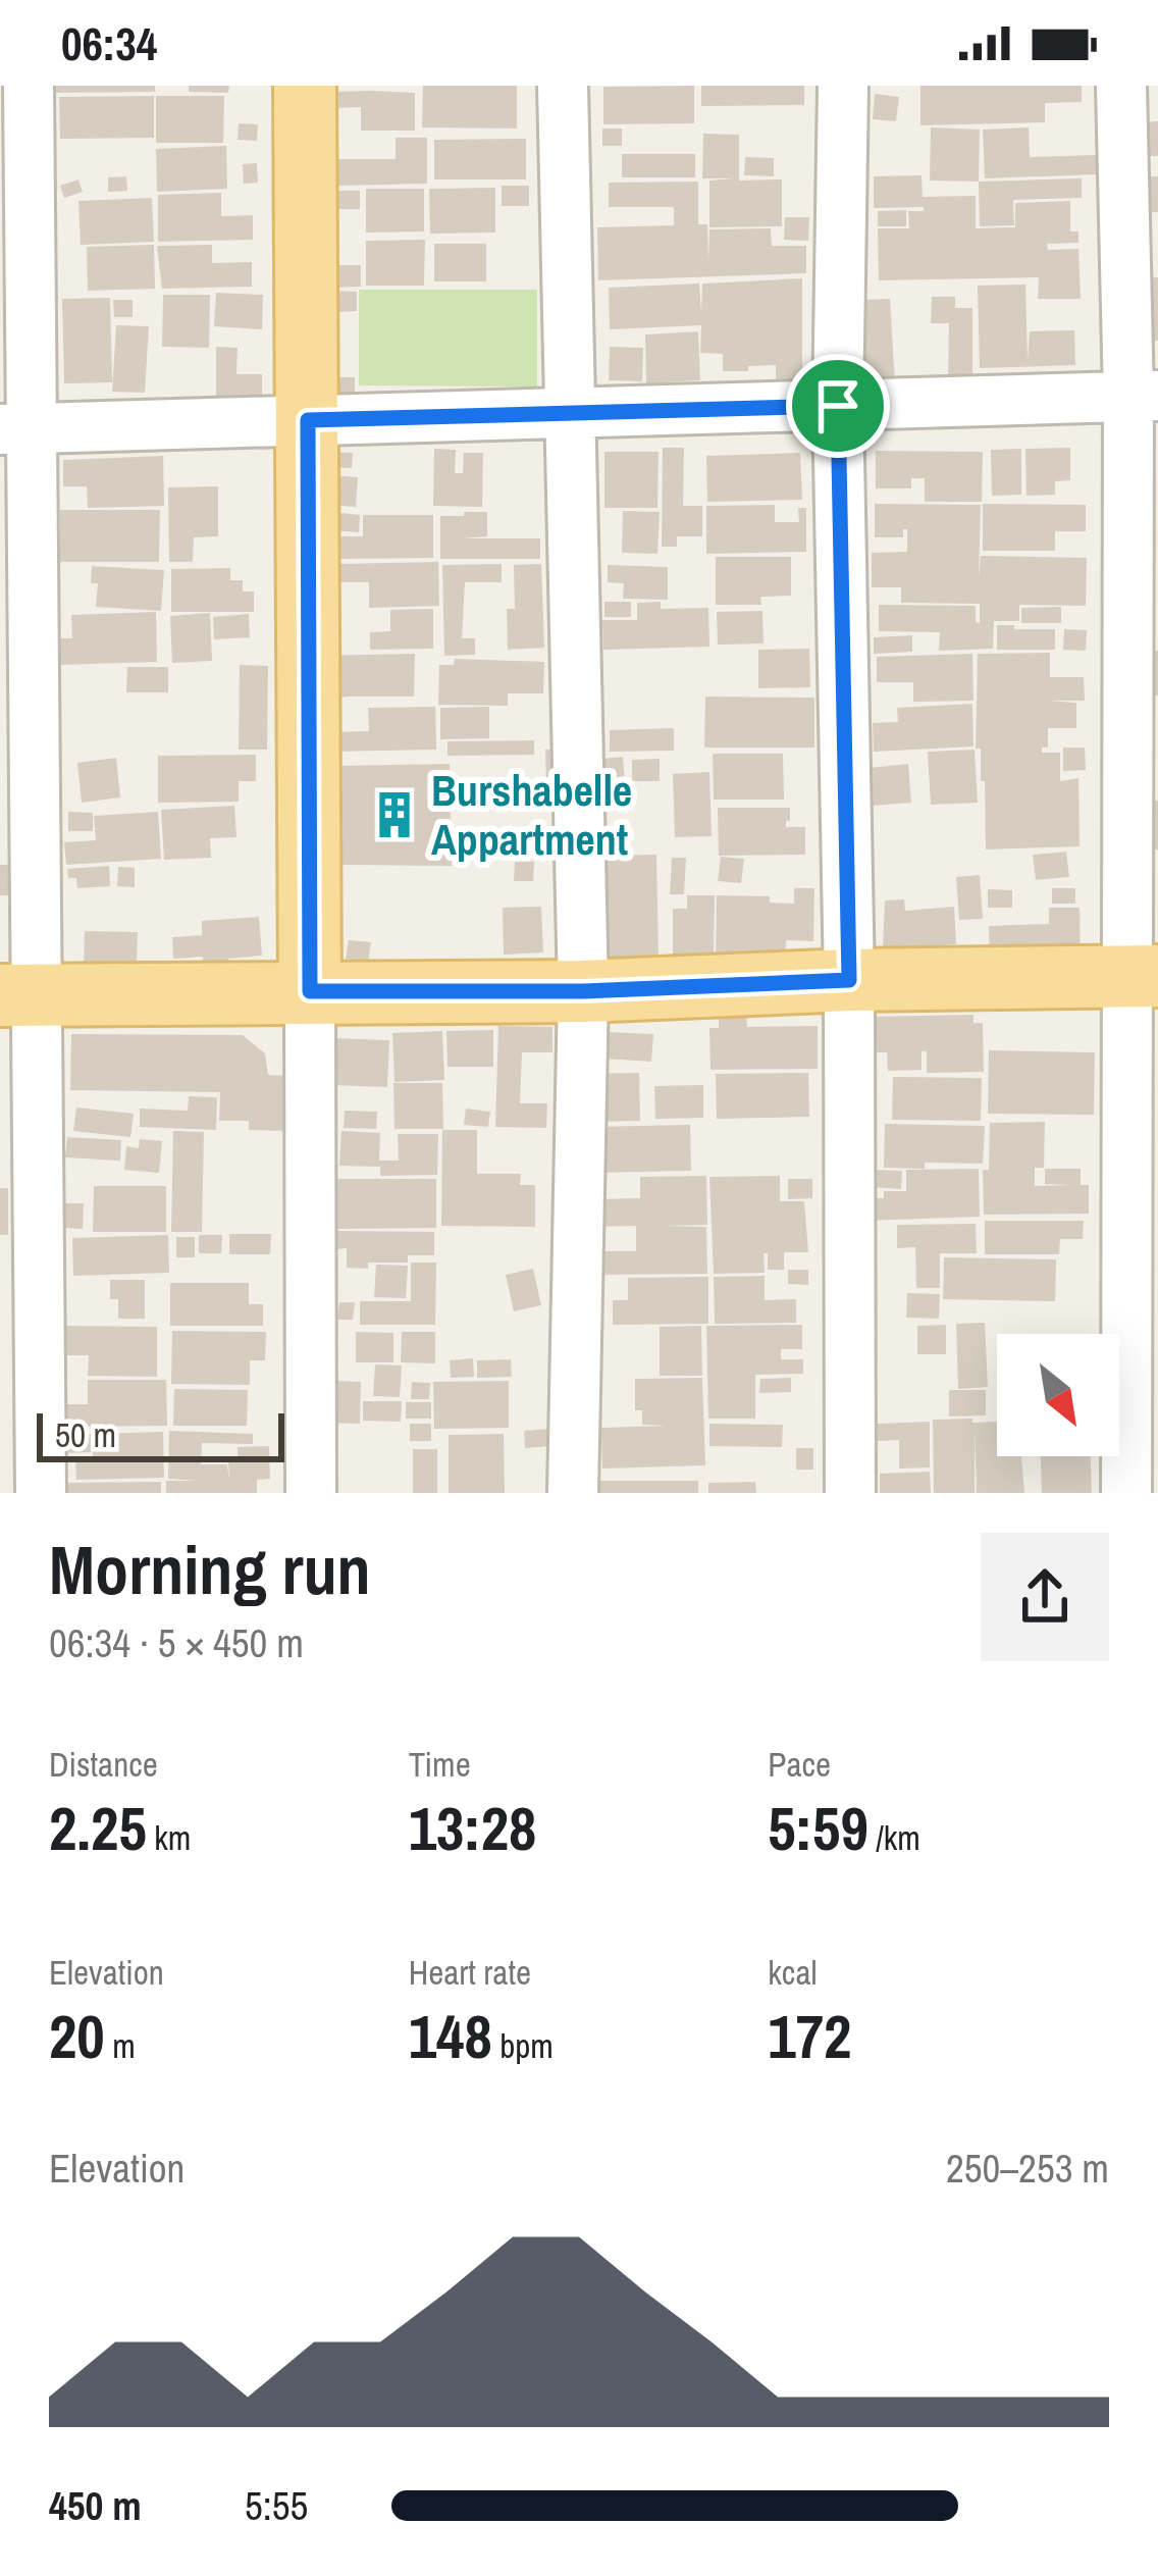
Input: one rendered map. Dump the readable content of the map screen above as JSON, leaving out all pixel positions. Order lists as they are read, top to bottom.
{
  "places": {
    "building": ["Burshabelle Appartment"]
  },
  "scale_bar": "50 m",
  "north": "bottom right",
  "page": {
    "status": "06:34",
    "scale": "50 m",
    "heading": ["Morning run", "06:34 · 5 × 450 m"],
    "stats": [
      ["Distance", "2.25 km"],
      ["Time", "13:28"],
      ["Pace", "5:59 /km"],
      ["Elevation", "20 m"],
      ["Heart rate", "148 bpm"],
      ["kcal", "172"]
    ],
    "chart": ["Elevation", "250–253 m"],
    "list": [
      {
        "name": "450 m",
        "note": "5:55"
      }
    ]
  }
}
